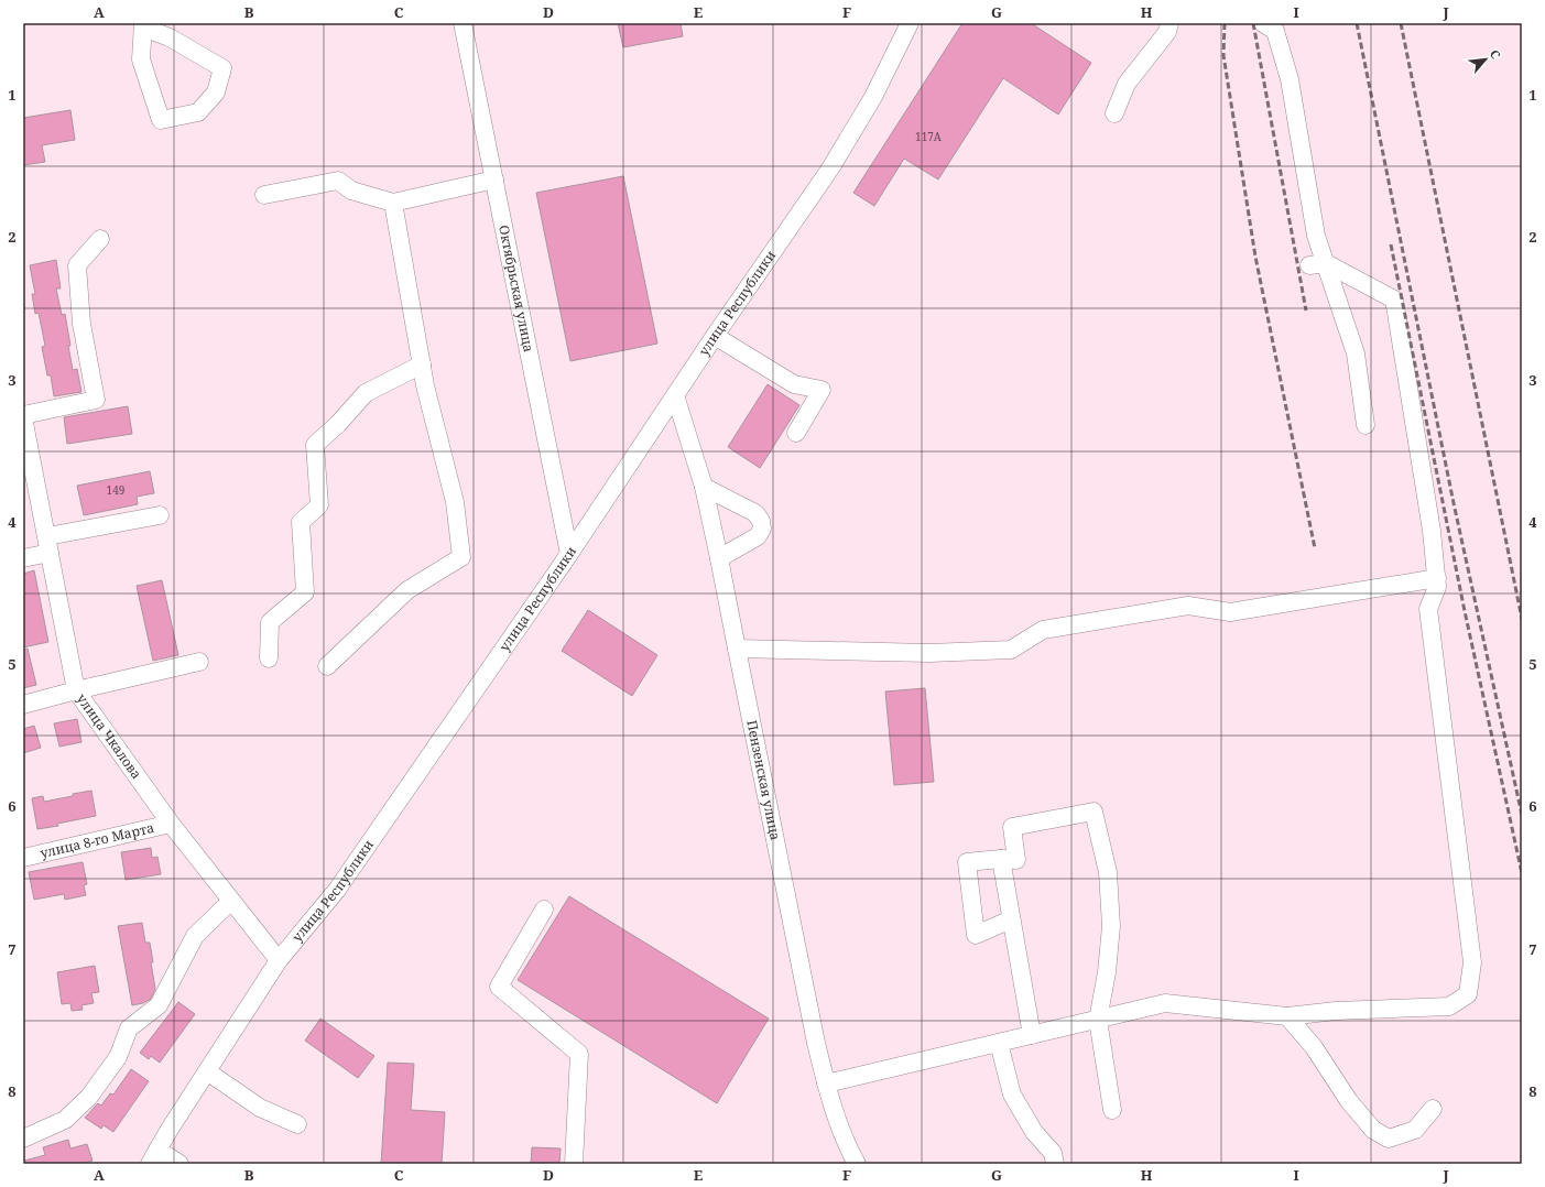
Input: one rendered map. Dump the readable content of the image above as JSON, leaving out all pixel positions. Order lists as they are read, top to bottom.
{
  "streets": {
    "street": [
      "Октябрьская улица",
      "улица Республики",
      "улица Чкалова",
      "Пензенская улица",
      "улица 8-го Марта"
    ]
  },
  "crossings": [
    ["Октябрьская улица", "улица Республики"],
    ["улица Республики", "улица Чкалова"],
    ["улица Республики", "Пензенская улица"],
    ["улица Чкалова", "улица 8-го Марта"]
  ],
  "house_numbers": ["117А", "149"],
  "north": "top right",
  "grid": {
    "columns": [
      "A",
      "B",
      "C",
      "D",
      "E",
      "F",
      "G",
      "H",
      "I",
      "J"
    ],
    "rows": [
      "1",
      "2",
      "3",
      "4",
      "5",
      "6",
      "7",
      "8"
    ]
  }
}
